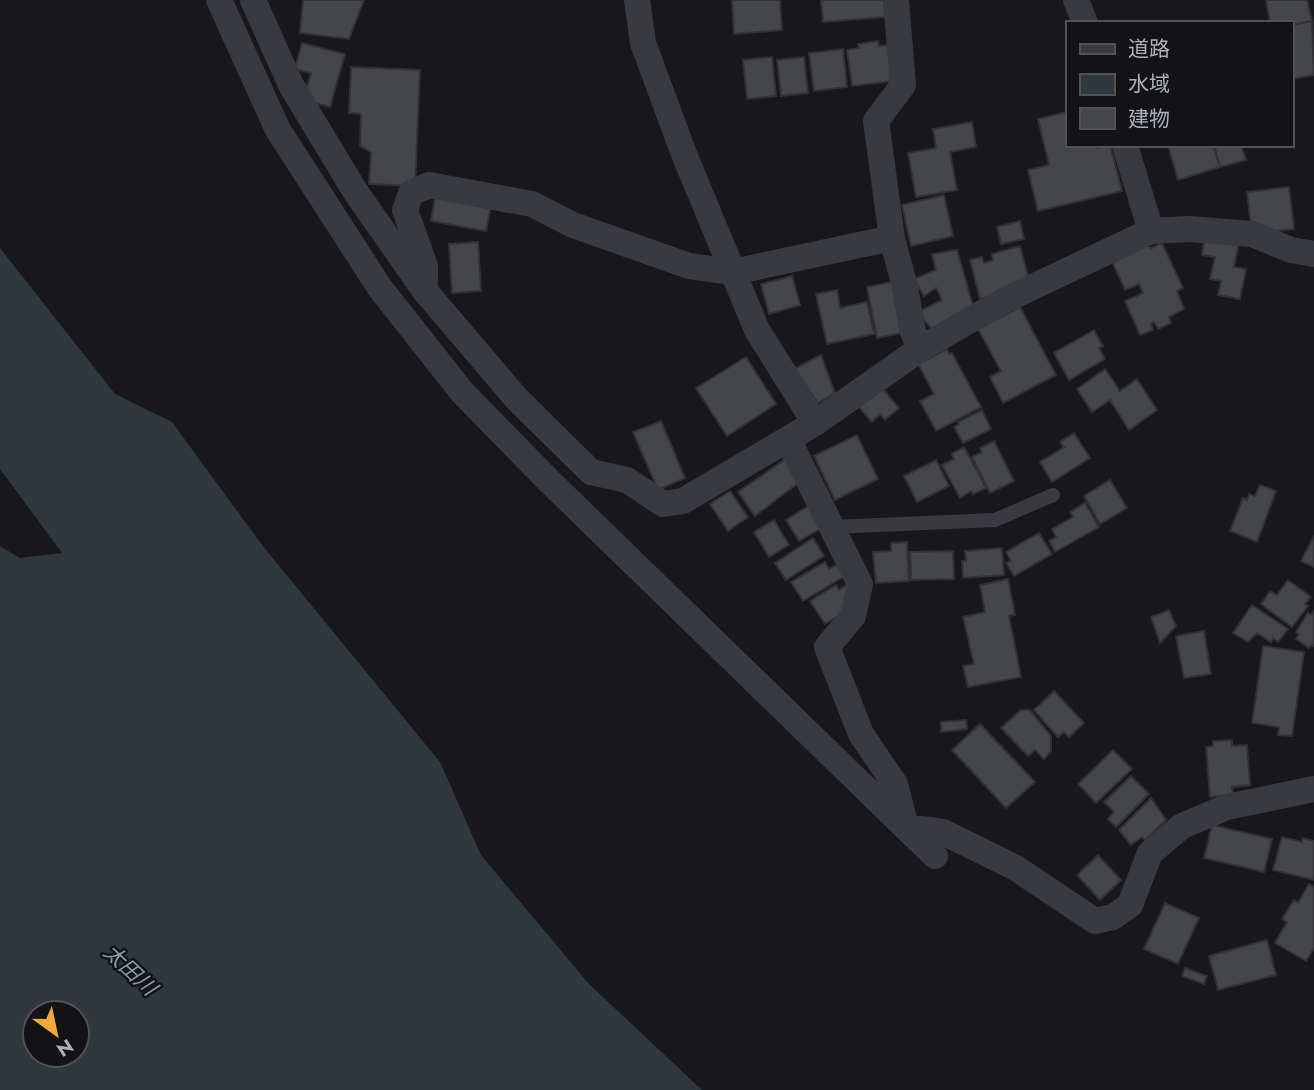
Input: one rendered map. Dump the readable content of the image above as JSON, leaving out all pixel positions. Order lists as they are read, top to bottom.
{
  "water": ["太田川"],
  "legend": ["道路", "水域", "建物"],
  "north": "bottom right"
}
